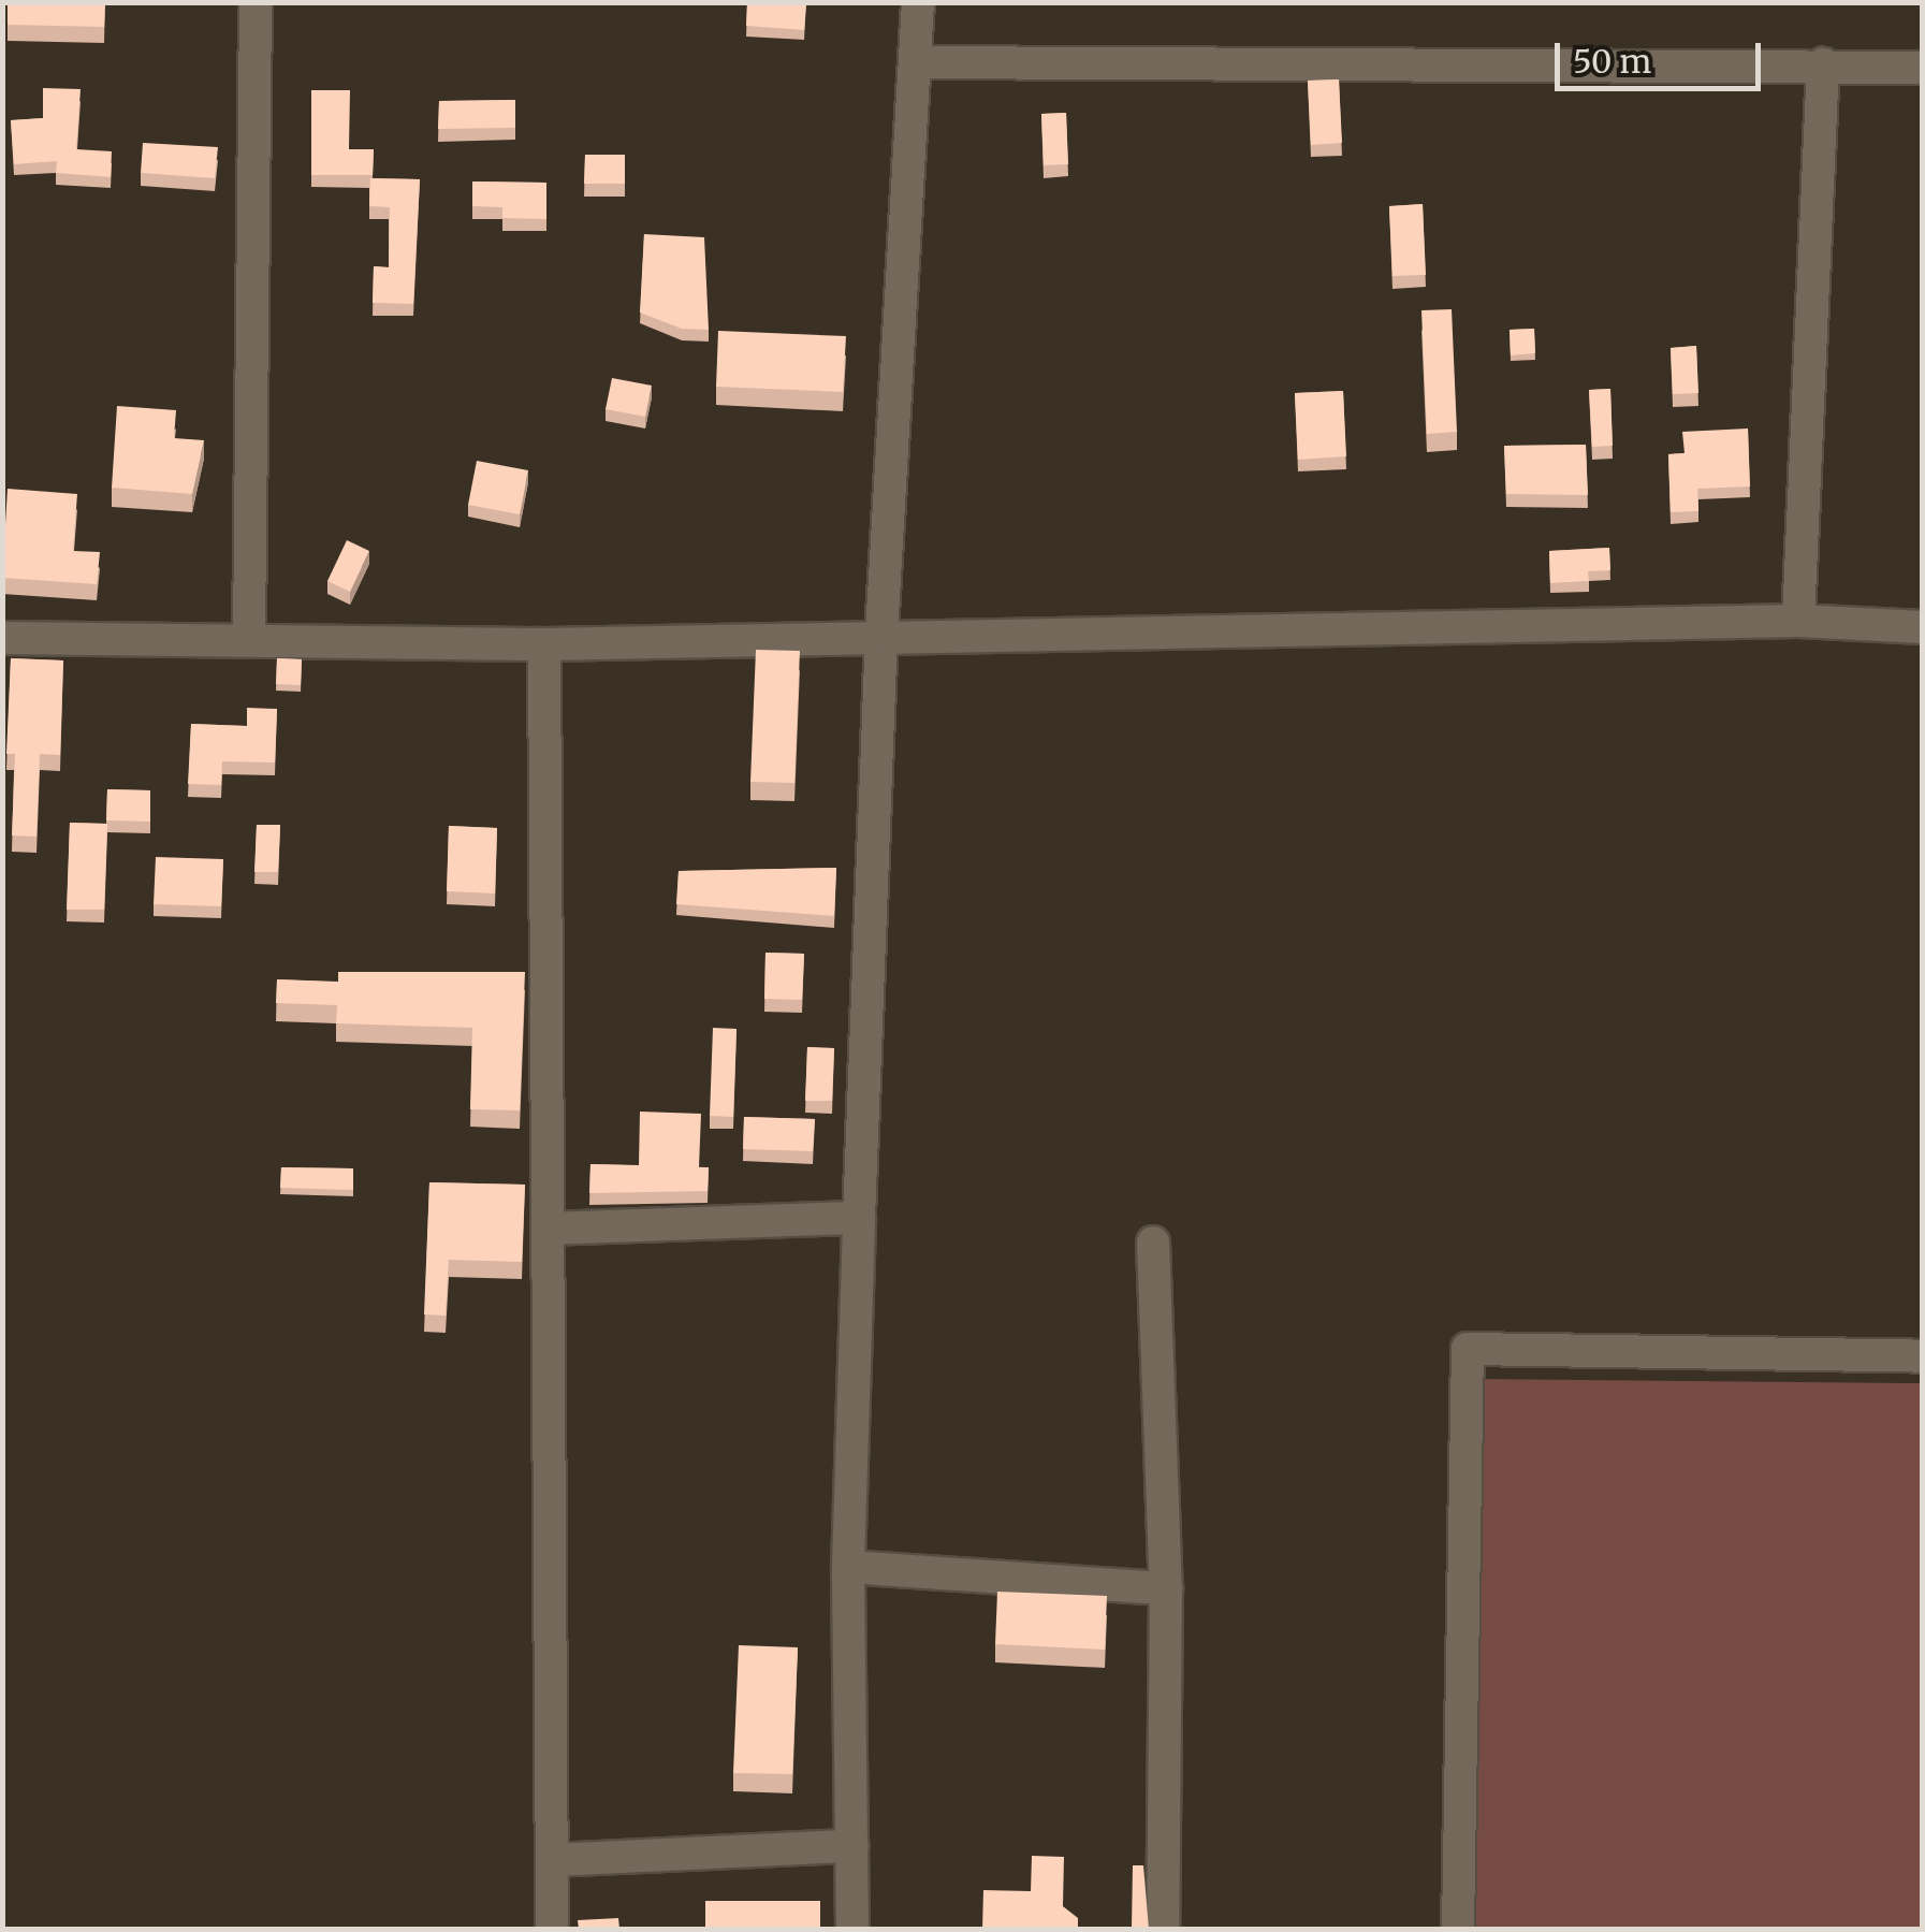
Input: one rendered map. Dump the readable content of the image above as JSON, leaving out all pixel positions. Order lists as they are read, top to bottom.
{
  "scale_bar": "50 m"
}
